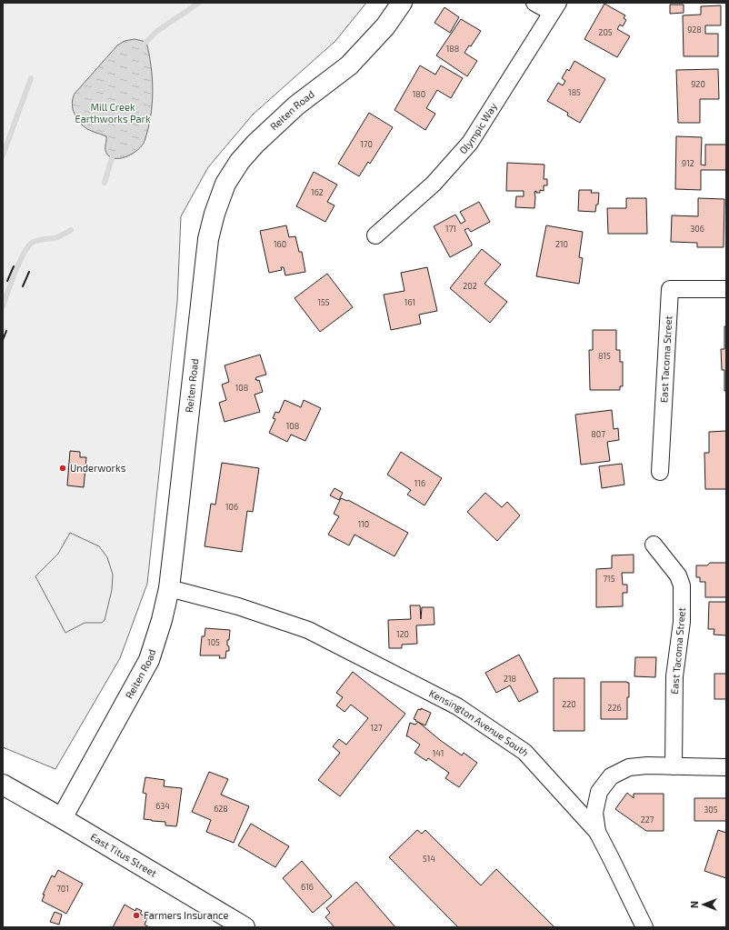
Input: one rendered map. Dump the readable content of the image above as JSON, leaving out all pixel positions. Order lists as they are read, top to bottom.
{
  "streets": {
    "street": [
      "Reiten Road",
      "Olympic Way",
      "East Tacoma Street",
      "Kensington Avenue South",
      "East Titus Street"
    ]
  },
  "crossings": [
    ["Reiten Road", "Kensington Avenue South"],
    ["Reiten Road", "East Titus Street"]
  ],
  "parks": ["Mill Creek Earthworks Park"],
  "places": ["Underworks", "Farmers Insurance"],
  "house_numbers": [
    "928",
    "205",
    "188",
    "920",
    "185",
    "180",
    "170",
    "912",
    "162",
    "171",
    "306",
    "160",
    "210",
    "202",
    "155",
    "161",
    "815",
    "108",
    "108",
    "807",
    "116",
    "106",
    "110",
    "715",
    "120",
    "105",
    "218",
    "220",
    "226",
    "127",
    "141",
    "634",
    "628",
    "305",
    "227",
    "514",
    "616",
    "701"
  ],
  "north": "left"
}
